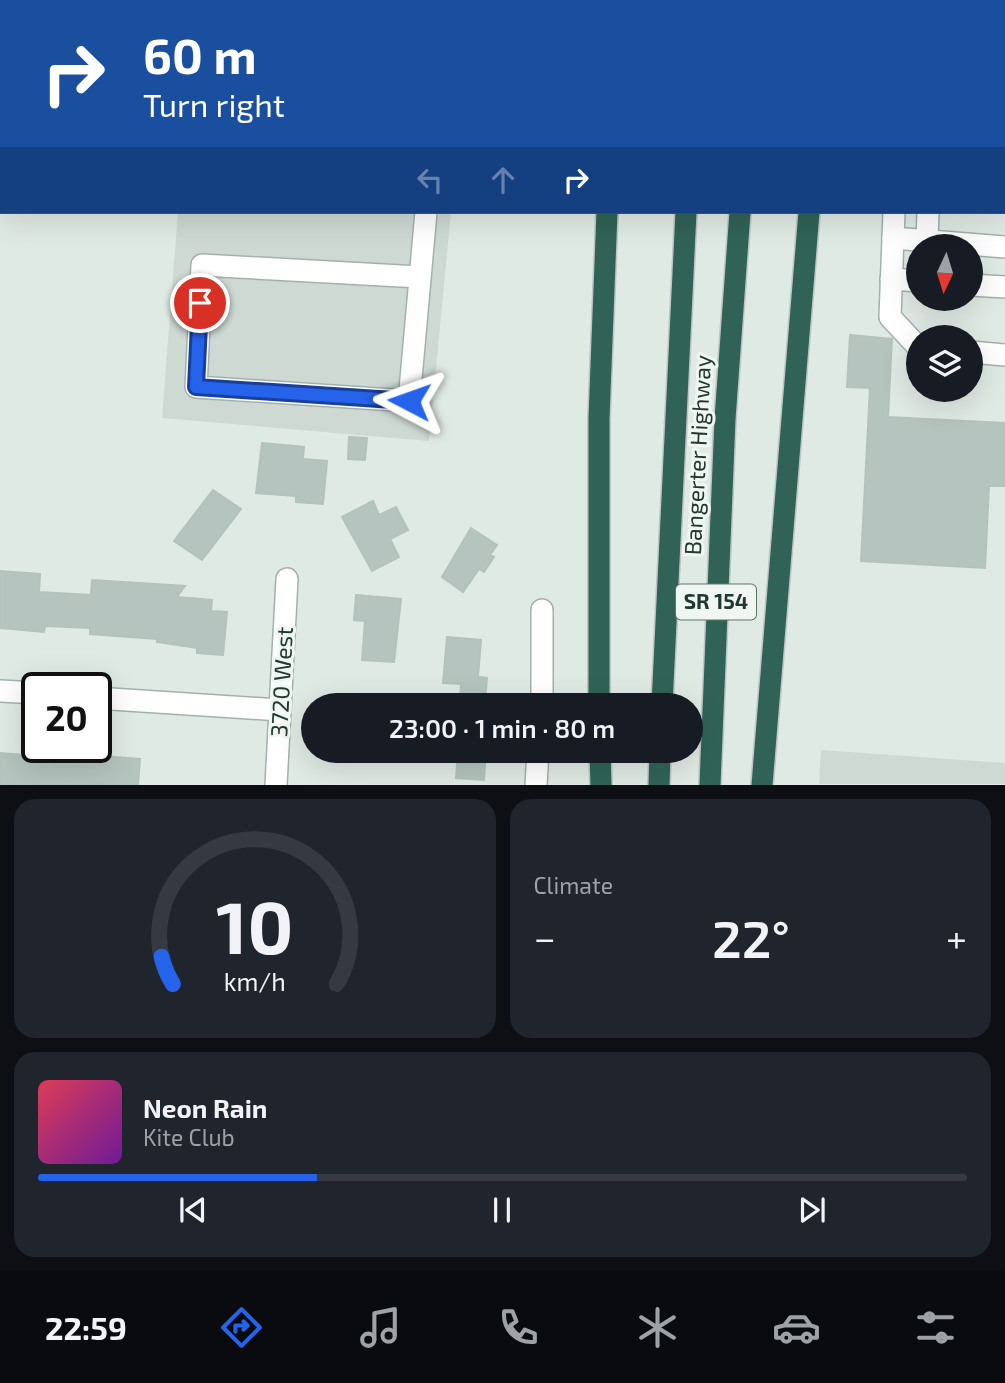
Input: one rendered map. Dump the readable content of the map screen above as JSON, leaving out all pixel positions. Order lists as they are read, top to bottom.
{
  "streets": {
    "highway": ["Bangerter Highway", "SR 154"],
    "street": ["3720 West"]
  },
  "north": "bottom",
  "page": {
    "turn": ["60 m", "Turn right"],
    "limit": "20",
    "trip": "23:00 · 1 min · 80 m",
    "tile": "Climate",
    "heat": ["−", "22°", "+"],
    "song": ["Neon Rain", "Kite Club"],
    "tabs": "22:59",
    "gauge": ["10", "km/h"]
  }
}
